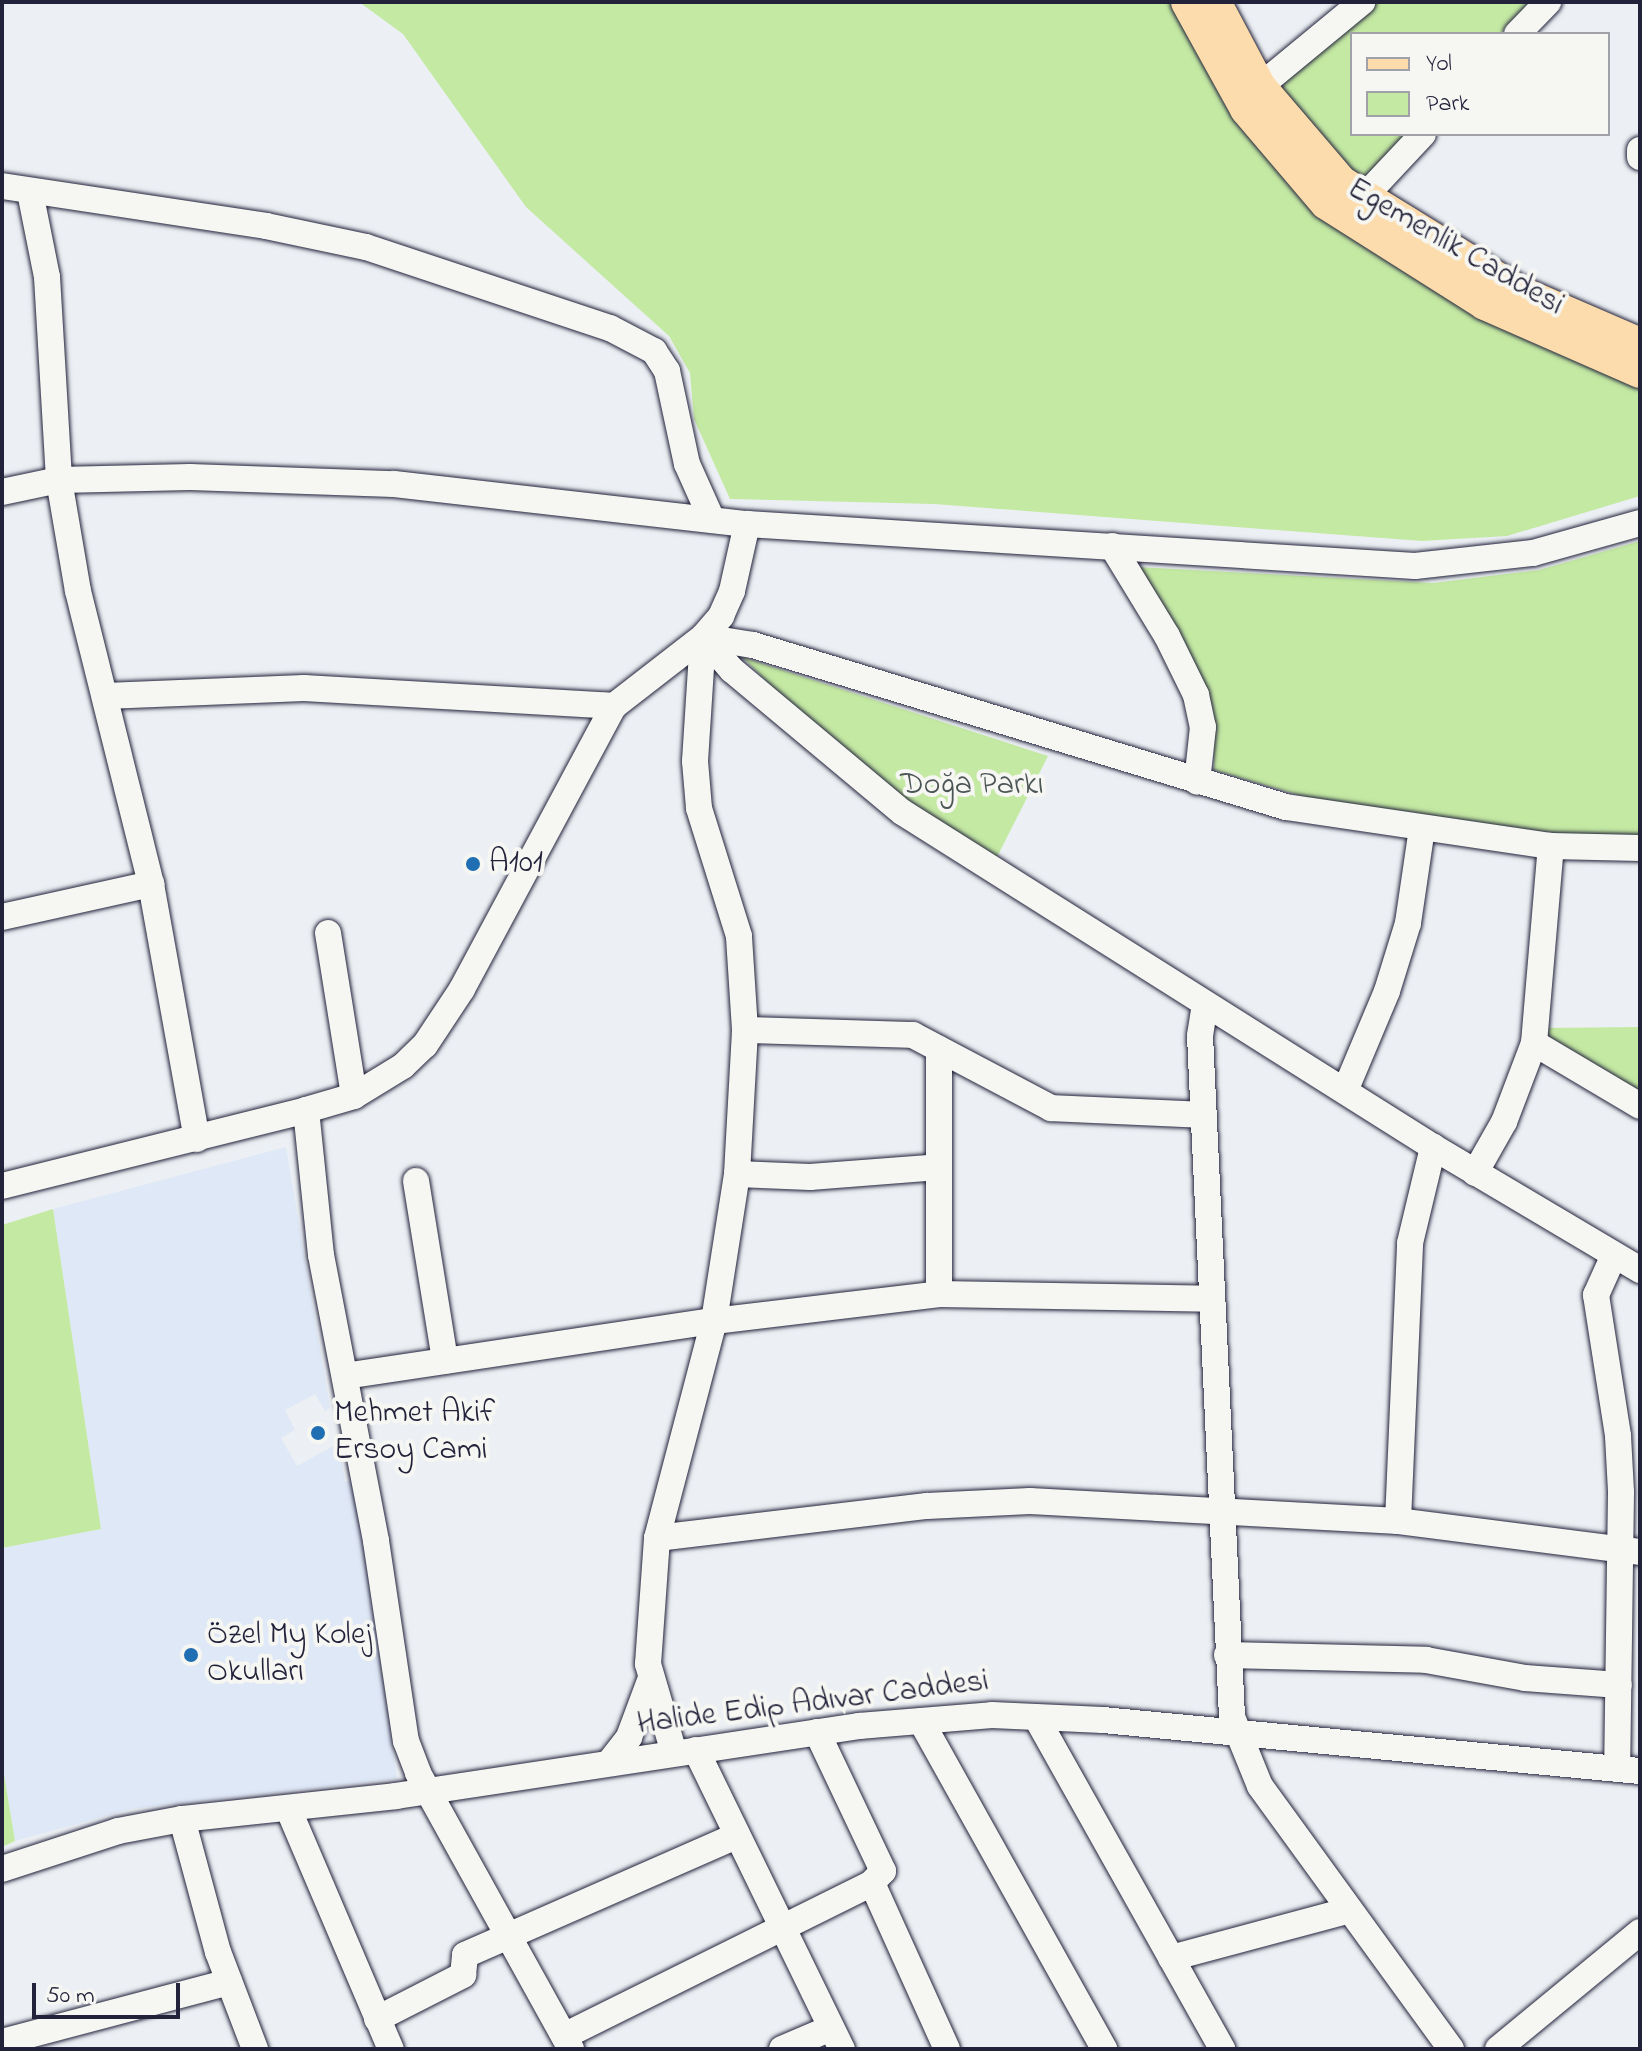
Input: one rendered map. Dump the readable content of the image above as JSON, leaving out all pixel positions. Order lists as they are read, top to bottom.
{
  "streets": {
    "main road": ["Egemenlik Caddesi"],
    "street": ["Halide Edip Adıvar Caddesi"]
  },
  "parks": ["Doğa Parkı"],
  "places": ["A101", "Mehmet Akif Ersoy Cami", "Özel My Kolej Okulları"],
  "legend": ["Yol", "Park"],
  "scale_bar": "50 m"
}
